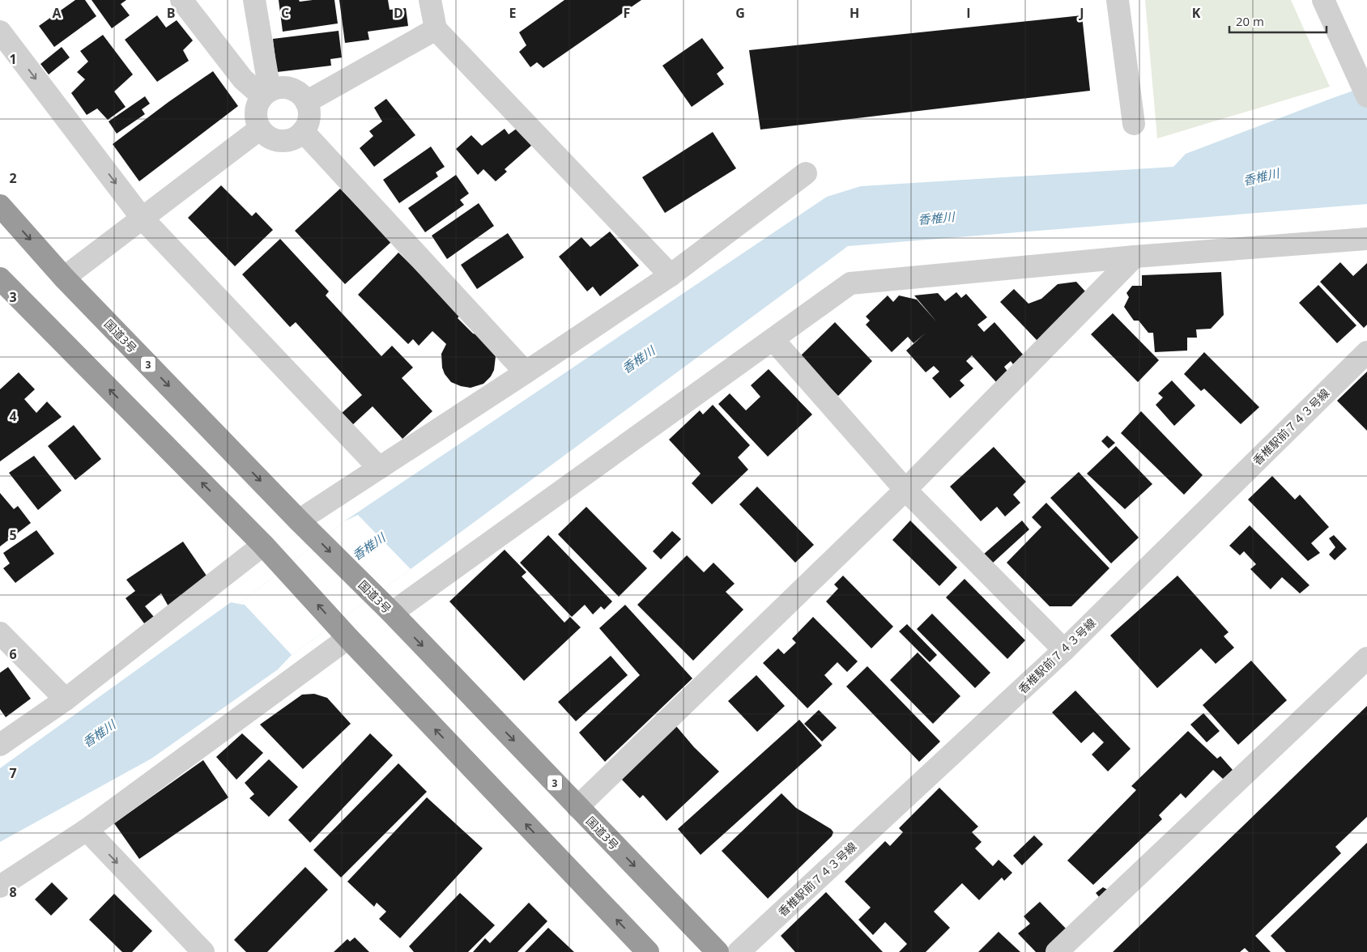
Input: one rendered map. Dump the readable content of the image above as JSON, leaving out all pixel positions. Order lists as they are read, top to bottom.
{
  "streets": {
    "highway": ["国道3号", "3"],
    "street": ["香椎駅前７４３号線"]
  },
  "water": ["香椎川"],
  "scale_bar": "20 m",
  "grid": {
    "columns": [
      "A",
      "B",
      "C",
      "D",
      "E",
      "F",
      "G",
      "H",
      "I",
      "J",
      "K"
    ],
    "rows": [
      "1",
      "2",
      "3",
      "4",
      "5",
      "6",
      "7",
      "8"
    ]
  }
}
